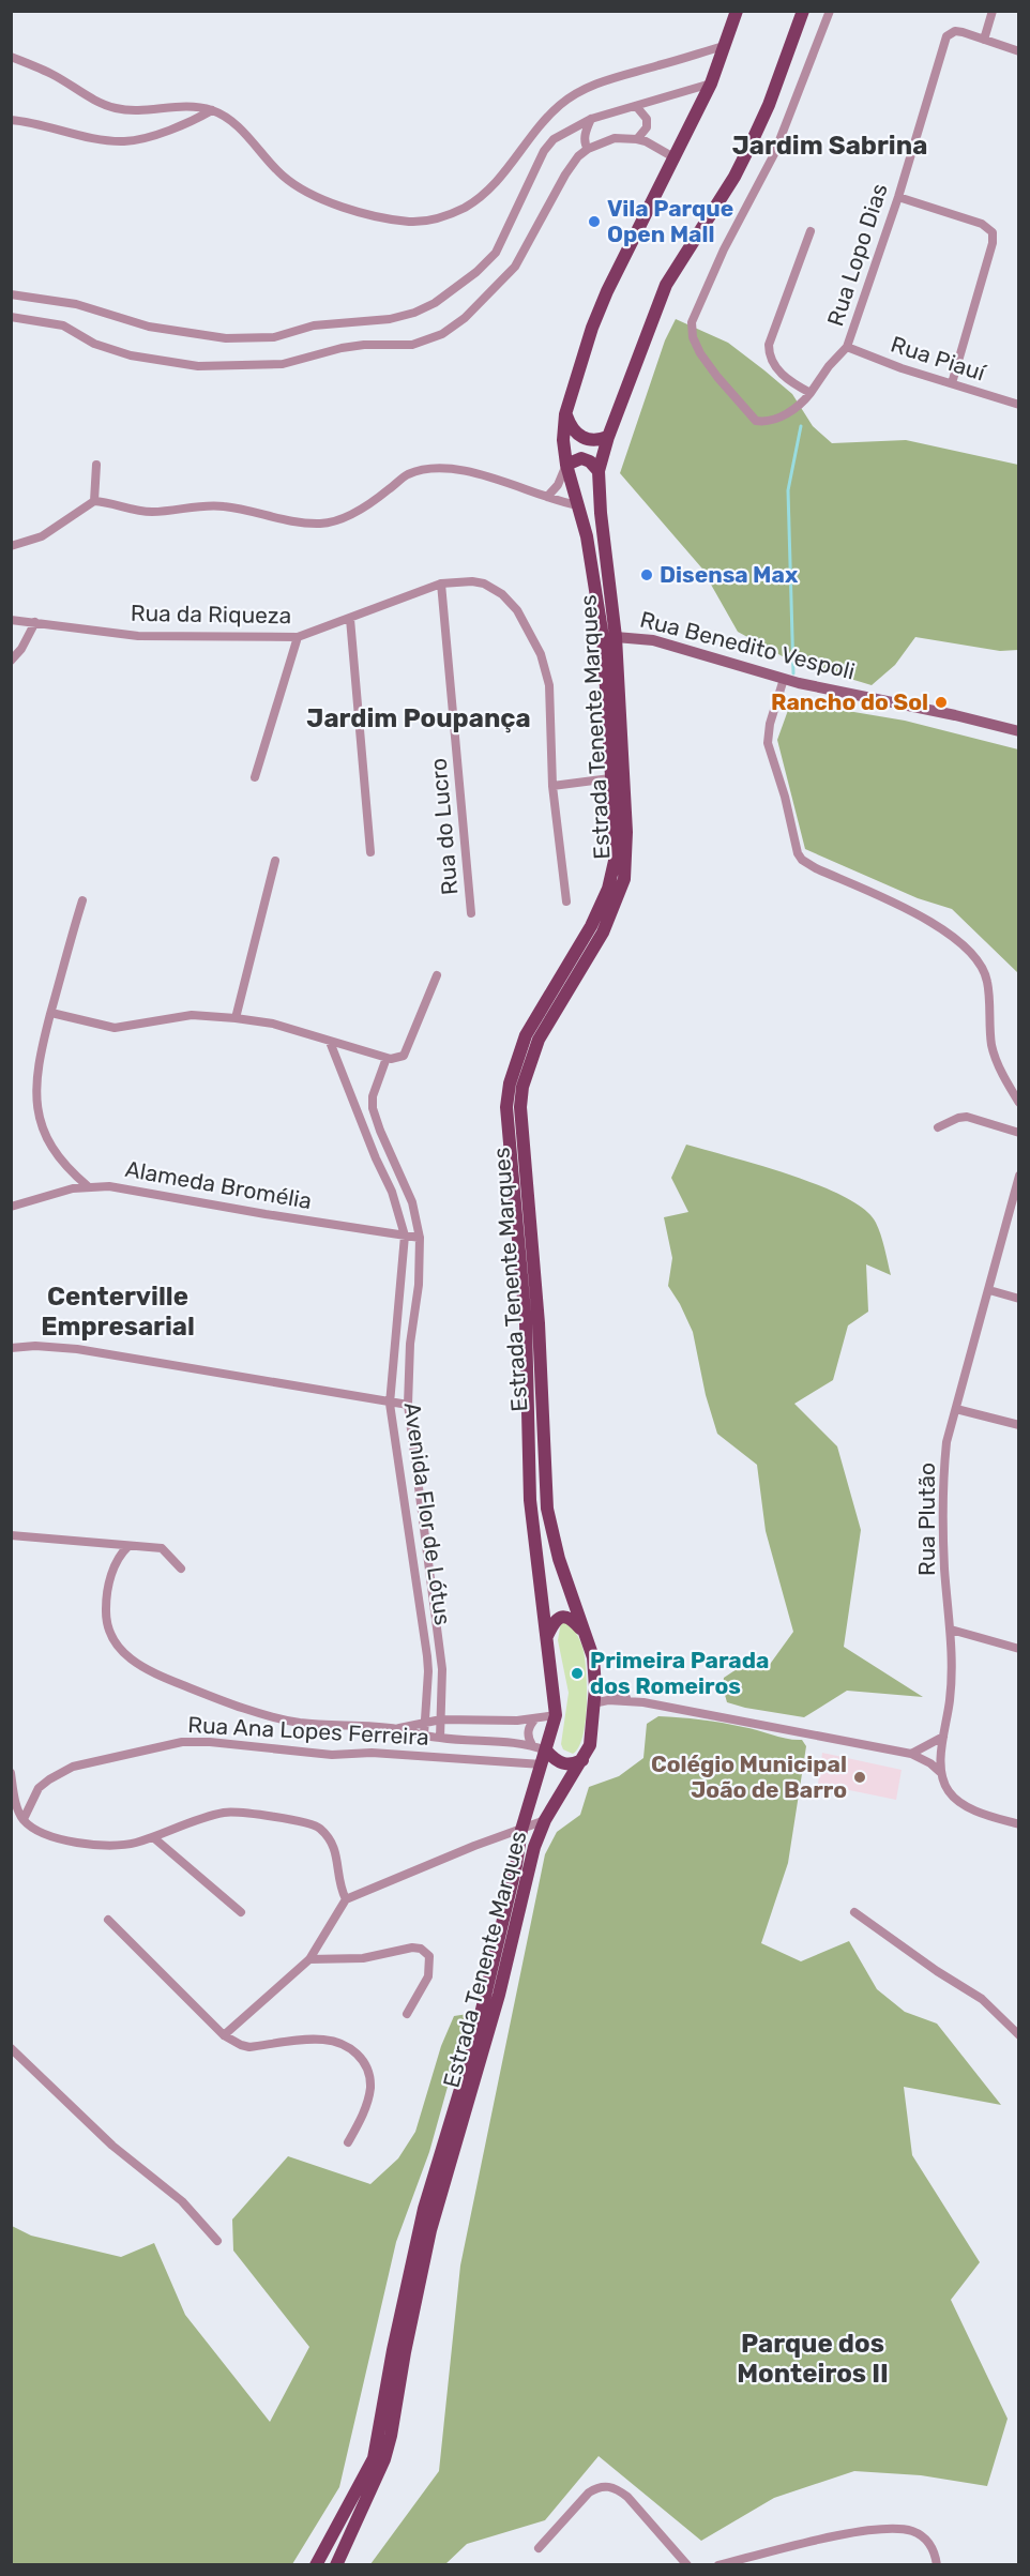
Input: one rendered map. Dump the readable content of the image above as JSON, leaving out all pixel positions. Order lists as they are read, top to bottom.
{
  "streets": {
    "main road": ["Estrada Tenente Marques"],
    "street": [
      "Rua Lopo Dias",
      "Rua Piauí",
      "Rua da Riqueza",
      "Rua Benedito Vespoli",
      "Rua do Lucro",
      "Alameda Bromélia",
      "Avenida Flor de Lótus",
      "Rua Plutão",
      "Rua Ana Lopes Ferreira"
    ]
  },
  "crossings": [
    ["Rua Lopo Dias", "Rua Piauí"],
    ["Rua da Riqueza", "Rua do Lucro"],
    ["Rua Benedito Vespoli", "Estrada Tenente Marques"],
    ["Estrada Tenente Marques", "Rua Ana Lopes Ferreira"],
    ["Alameda Bromélia", "Avenida Flor de Lótus"]
  ],
  "districts": [
    "Jardim Sabrina",
    "Jardim Poupança",
    "Centerville Empresarial",
    "Parque dos Monteiros II"
  ],
  "places": [
    "Vila Parque Open Mall",
    "Disensa Max",
    "Rancho do Sol",
    "Primeira Parada dos Romeiros",
    "Colégio Municipal João de Barro"
  ]
}
